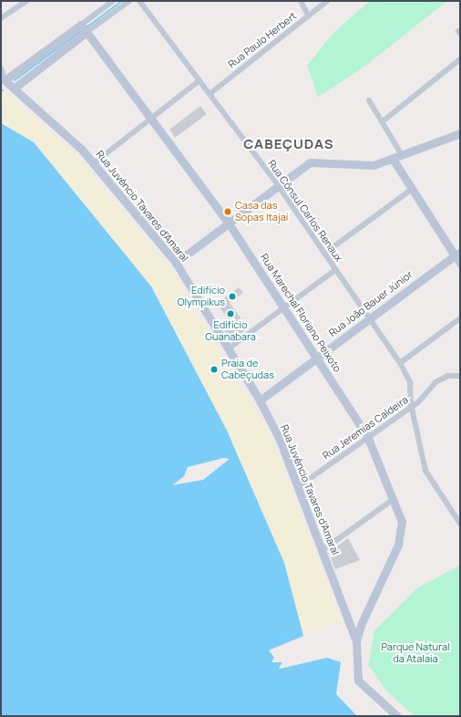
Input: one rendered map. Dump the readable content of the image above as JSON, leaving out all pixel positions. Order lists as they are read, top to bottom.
{
  "streets": {
    "street": [
      "Rua Paulo Herbert",
      "Rua Juvêncio Tavares d'Amaral",
      "Rua Cônsul Carlos Renaux",
      "Rua João Bauer Júnior",
      "Rua Marechal Floriano Peixoto",
      "Rua Jeremias Caldeira"
    ]
  },
  "crossings": [
    ["Rua Paulo Herbert", "Rua Cônsul Carlos Renaux"],
    ["Rua Juvêncio Tavares d'Amaral", "Rua João Bauer Júnior"],
    ["Rua Juvêncio Tavares d'Amaral", "Rua Marechal Floriano Peixoto"],
    ["Rua Juvêncio Tavares d'Amaral", "Rua Jeremias Caldeira"],
    ["Rua Cônsul Carlos Renaux", "Rua João Bauer Júnior"],
    ["Rua Cônsul Carlos Renaux", "Rua Jeremias Caldeira"],
    ["Rua João Bauer Júnior", "Rua Marechal Floriano Peixoto"],
    ["Rua Marechal Floriano Peixoto", "Rua Jeremias Caldeira"]
  ],
  "districts": ["CABEÇUDAS"],
  "parks": ["Parque Natural da Atalaia"],
  "places": [
    "Casa das Sopas Itajaí",
    "Edifício Olympikus",
    "Edifício Guanabara",
    "Praia de Cabeçudas"
  ]
}
